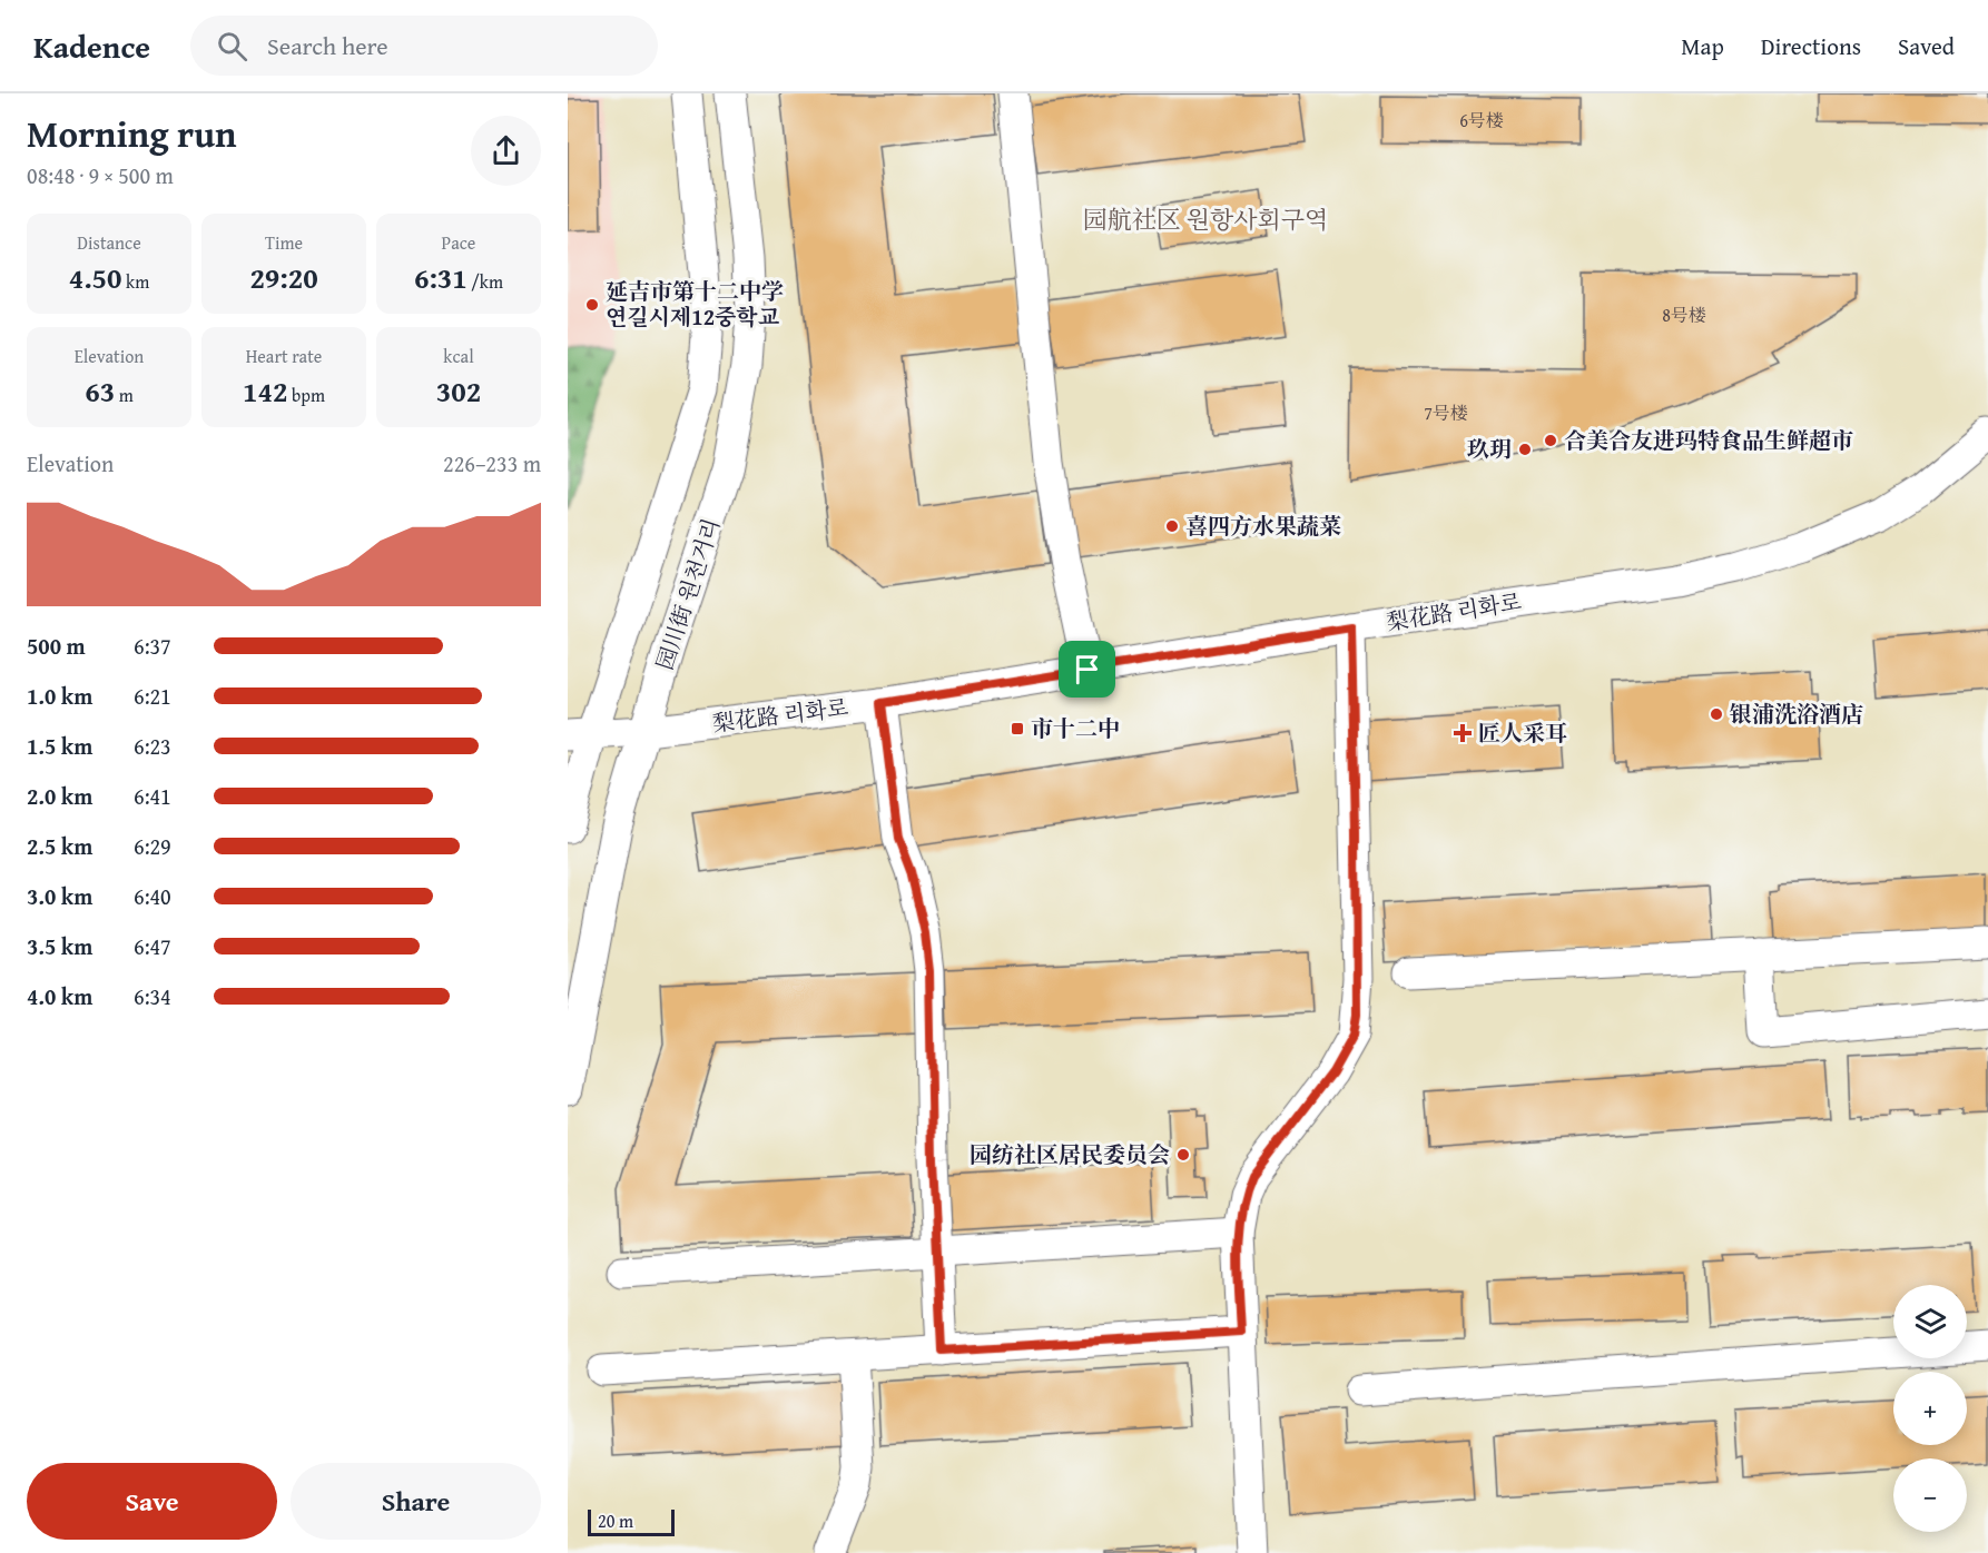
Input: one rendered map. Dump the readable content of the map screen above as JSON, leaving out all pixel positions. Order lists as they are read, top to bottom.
{
  "streets": {
    "street": ["园川街 원천거리", "梨花路 리화로"]
  },
  "crossings": [
    ["园川街 원천거리", "梨花路 리화로"]
  ],
  "districts": ["园航社区 원항사회구역"],
  "places": {
    "other": [
      "延吉市第十二中学 연길시제12중학교",
      "合美合友进玛特食品生鲜超市",
      "玖玥",
      "喜四方水果蔬菜",
      "银浦洗浴酒店",
      "园纺社区居民委员会"
    ],
    "transit": ["市十二中"],
    "health": ["匠人采耳"]
  },
  "house_numbers": ["6号楼", "8号楼", "7号楼"],
  "scale_bar": "20 m",
  "page": {
    "header": "Kadence",
    "search": "Search here",
    "nav": ["Map", "Directions", "Saved"],
    "heading": ["Morning run", "08:48 · 9 × 500 m"],
    "stats": [
      ["Distance", "4.50 km"],
      ["Time", "29:20"],
      ["Pace", "6:31 /km"],
      ["Elevation", "63 m"],
      ["Heart rate", "142 bpm"],
      ["kcal", "302"]
    ],
    "chart": ["Elevation", "226–233 m"],
    "list": [
      {
        "name": "500 m",
        "note": "6:37"
      },
      {
        "name": "1.0 km",
        "note": "6:21"
      },
      {
        "name": "1.5 km",
        "note": "6:23"
      },
      {
        "name": "2.0 km",
        "note": "6:41"
      },
      {
        "name": "2.5 km",
        "note": "6:29"
      },
      {
        "name": "3.0 km",
        "note": "6:40"
      },
      {
        "name": "3.5 km",
        "note": "6:47"
      },
      {
        "name": "4.0 km",
        "note": "6:34"
      }
    ],
    "map_buttons": ["+", "−"],
    "buttons": ["Save", "Share"],
    "scale": "20 m"
  }
}
